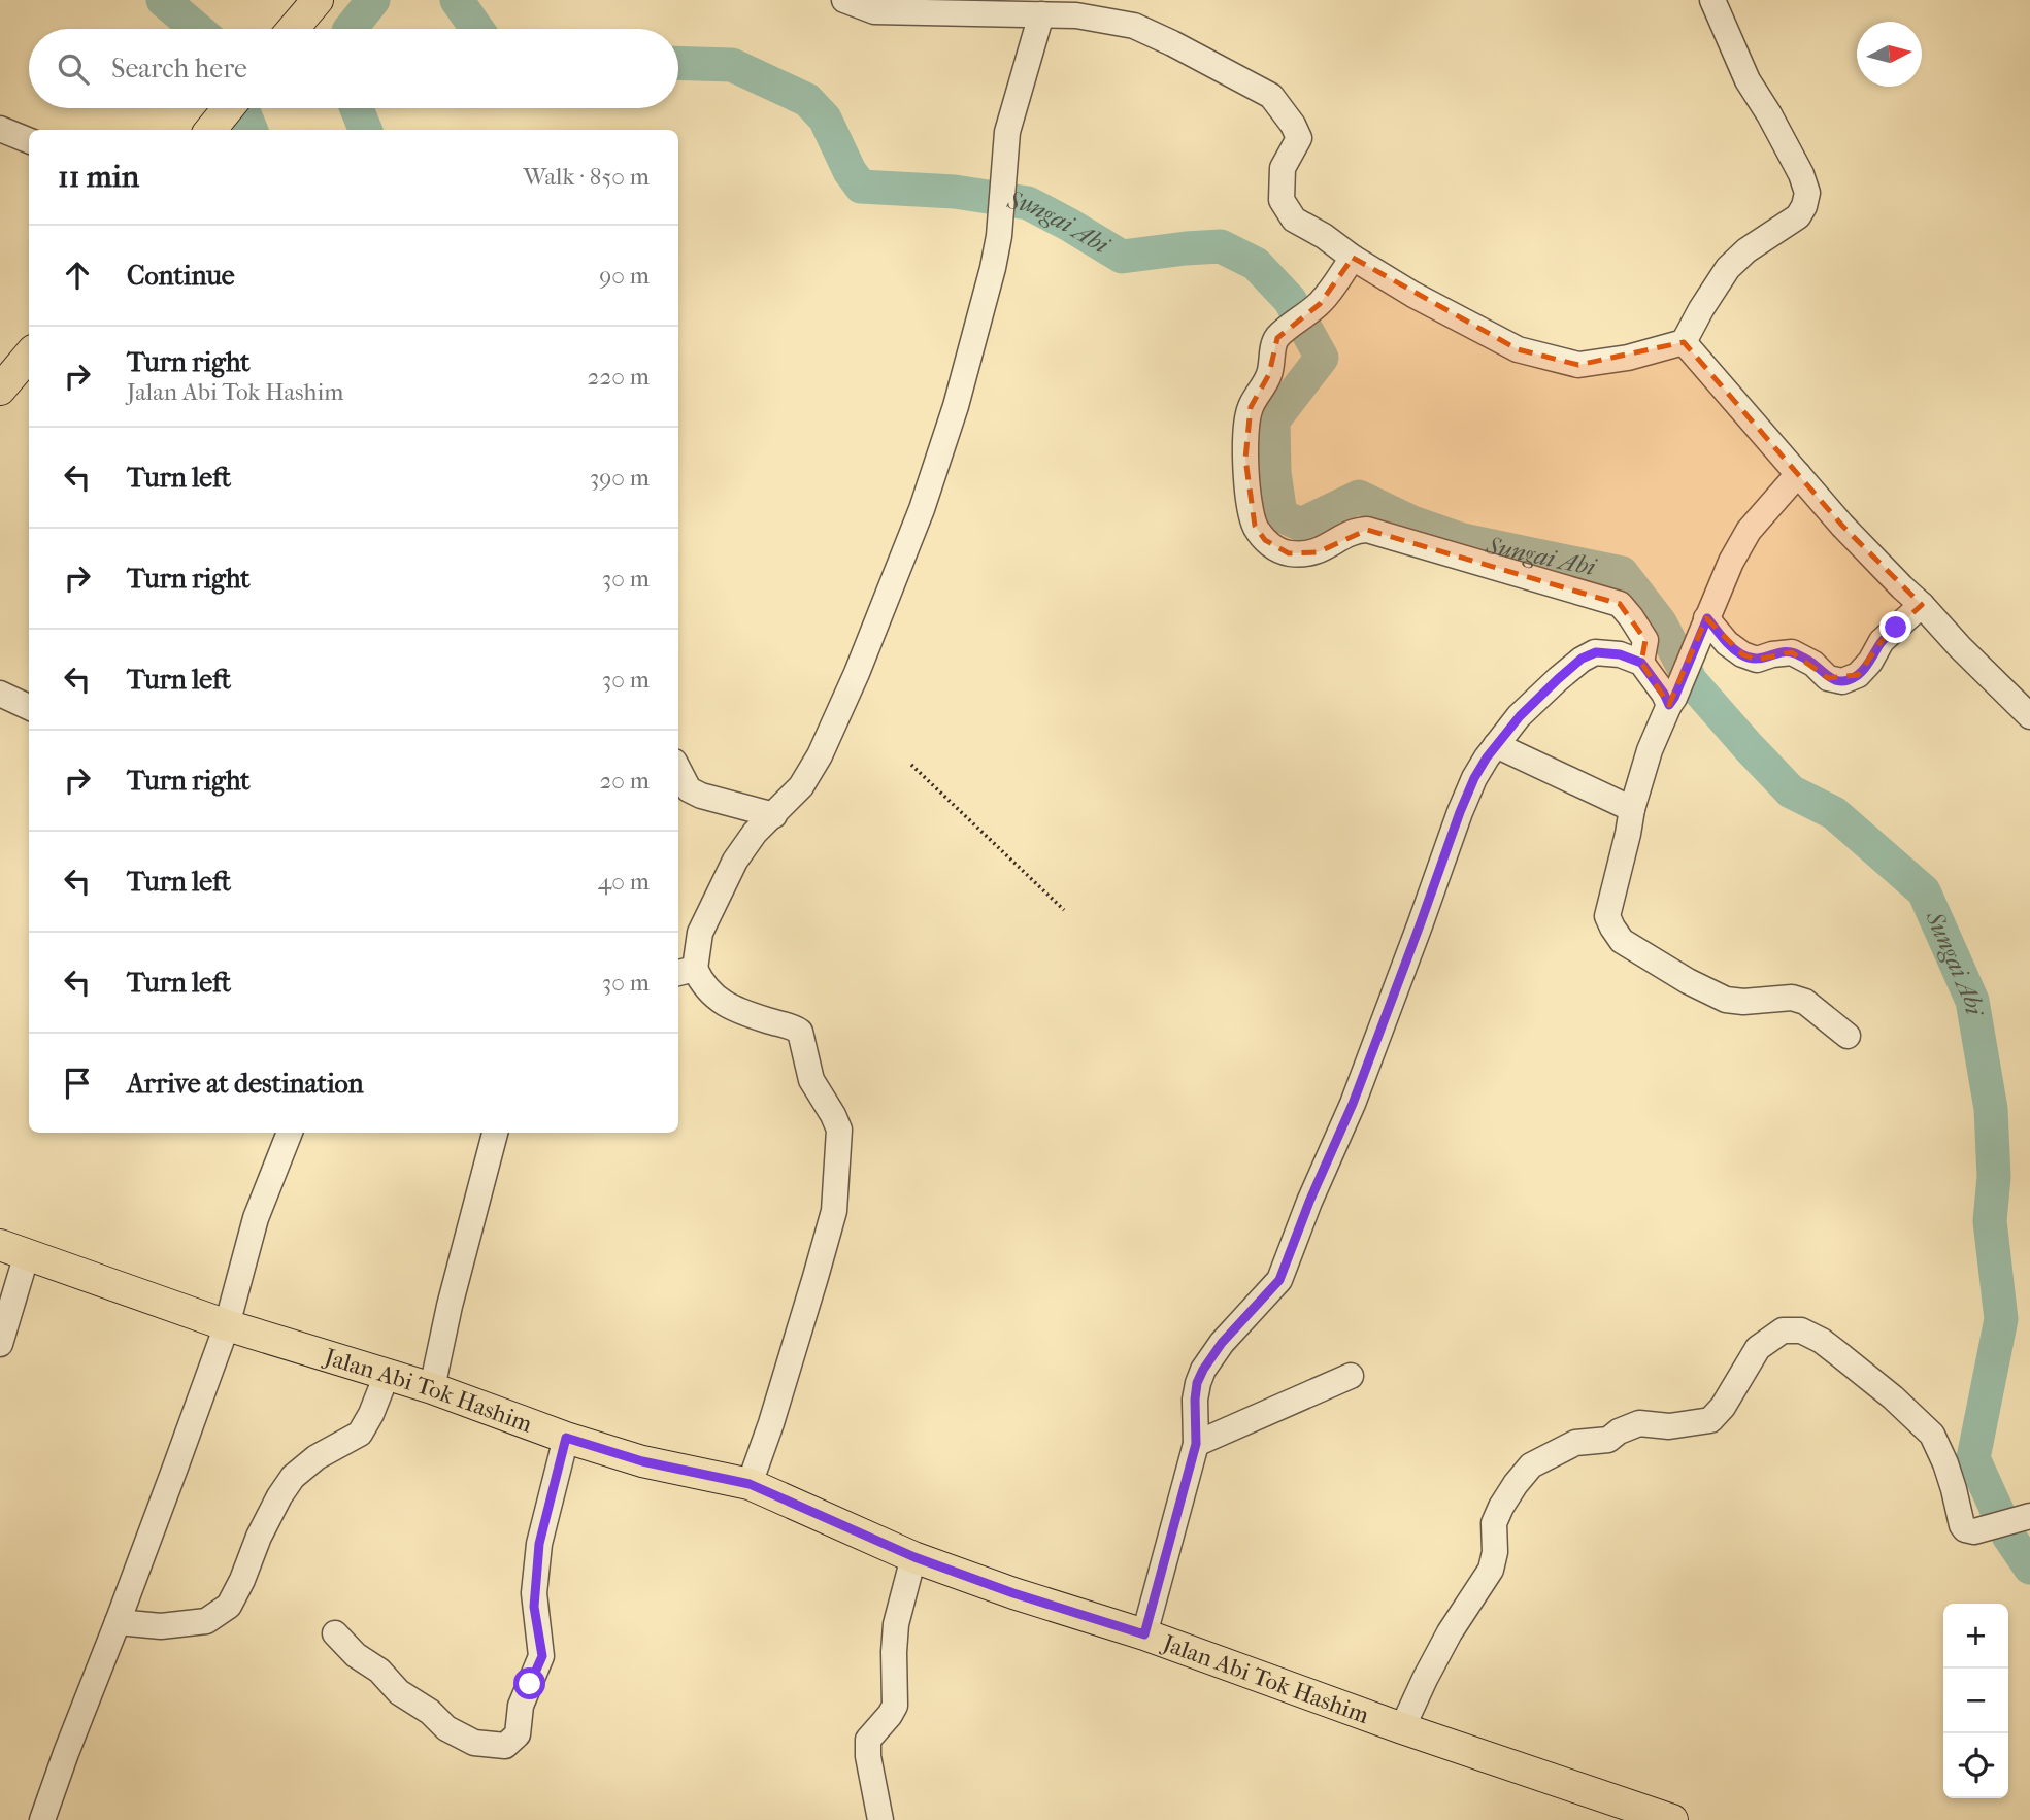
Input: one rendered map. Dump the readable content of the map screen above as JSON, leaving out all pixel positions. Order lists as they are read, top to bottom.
{
  "streets": {
    "main road": ["Jalan Abi Tok Hashim"]
  },
  "water": ["Sungai Abi"],
  "north": "right",
  "page": {
    "search": "Search here",
    "heading": ["11 min", "Walk · 850 m"],
    "list": [
      ["Continue", "90 m"],
      ["Turn right", "Jalan Abi Tok Hashim", "220 m"],
      ["Turn left", "390 m"],
      ["Turn right", "30 m"],
      ["Turn left", "30 m"],
      ["Turn right", "20 m"],
      ["Turn left", "40 m"],
      ["Turn left", "30 m"],
      "Arrive at destination"
    ],
    "map_buttons": ["+", "−"]
  }
}
